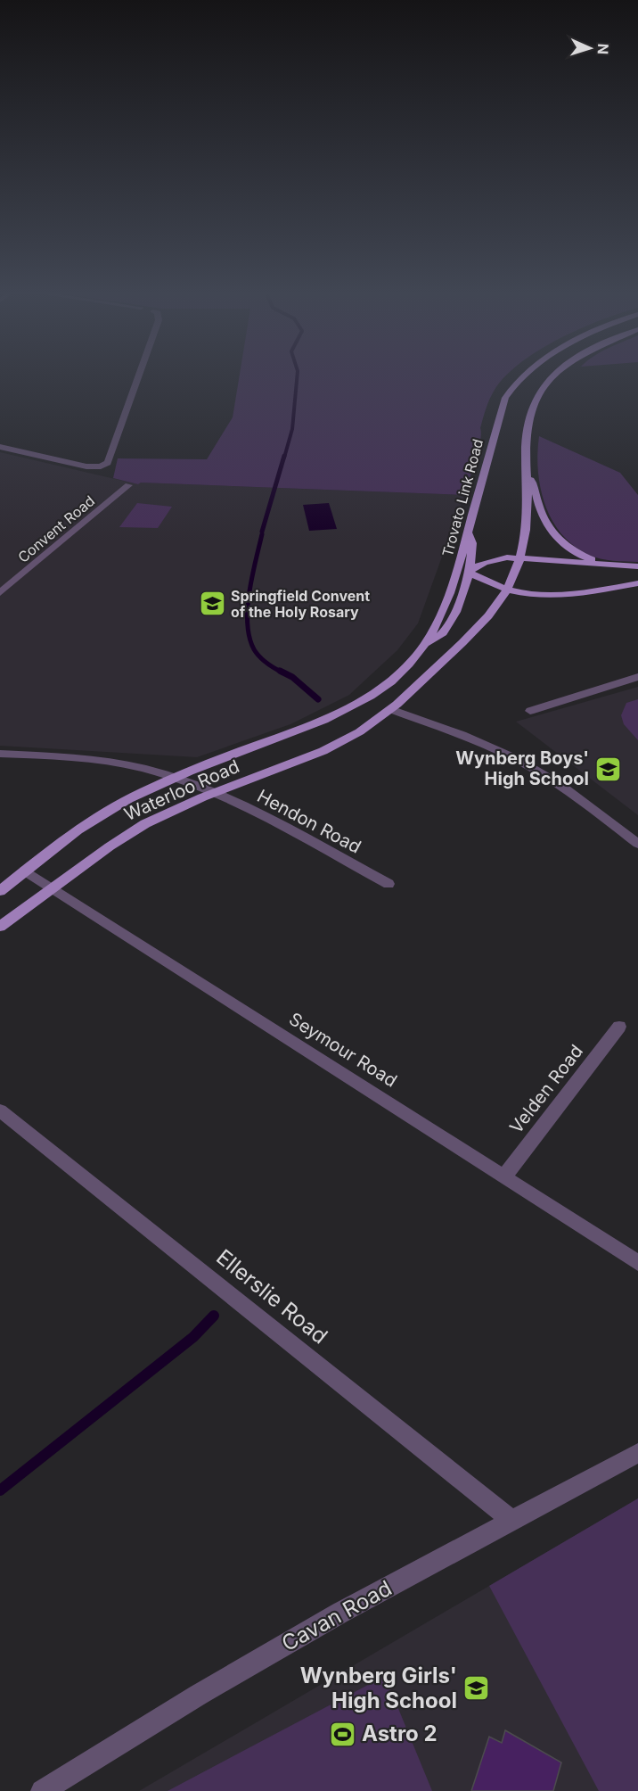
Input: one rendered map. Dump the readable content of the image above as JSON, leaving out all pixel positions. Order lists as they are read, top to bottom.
{
  "streets": {
    "main road": ["Trovato Link Road", "Waterloo Road"],
    "street": [
      "Convent Road",
      "Hendon Road",
      "Seymour Road",
      "Velden Road",
      "Ellerslie Road",
      "Cavan Road"
    ]
  },
  "crossings": [
    ["Trovato Link Road", "Waterloo Road"],
    ["Waterloo Road", "Hendon Road"],
    ["Waterloo Road", "Seymour Road"],
    ["Seymour Road", "Velden Road"],
    ["Ellerslie Road", "Cavan Road"]
  ],
  "places": {
    "school or university": ["Springfield Convent of the Holy Rosary", "Wynberg Boys' High School", "Wynberg Girls' High School"],
    "sports": ["Astro 2"]
  },
  "north": "right"
}
